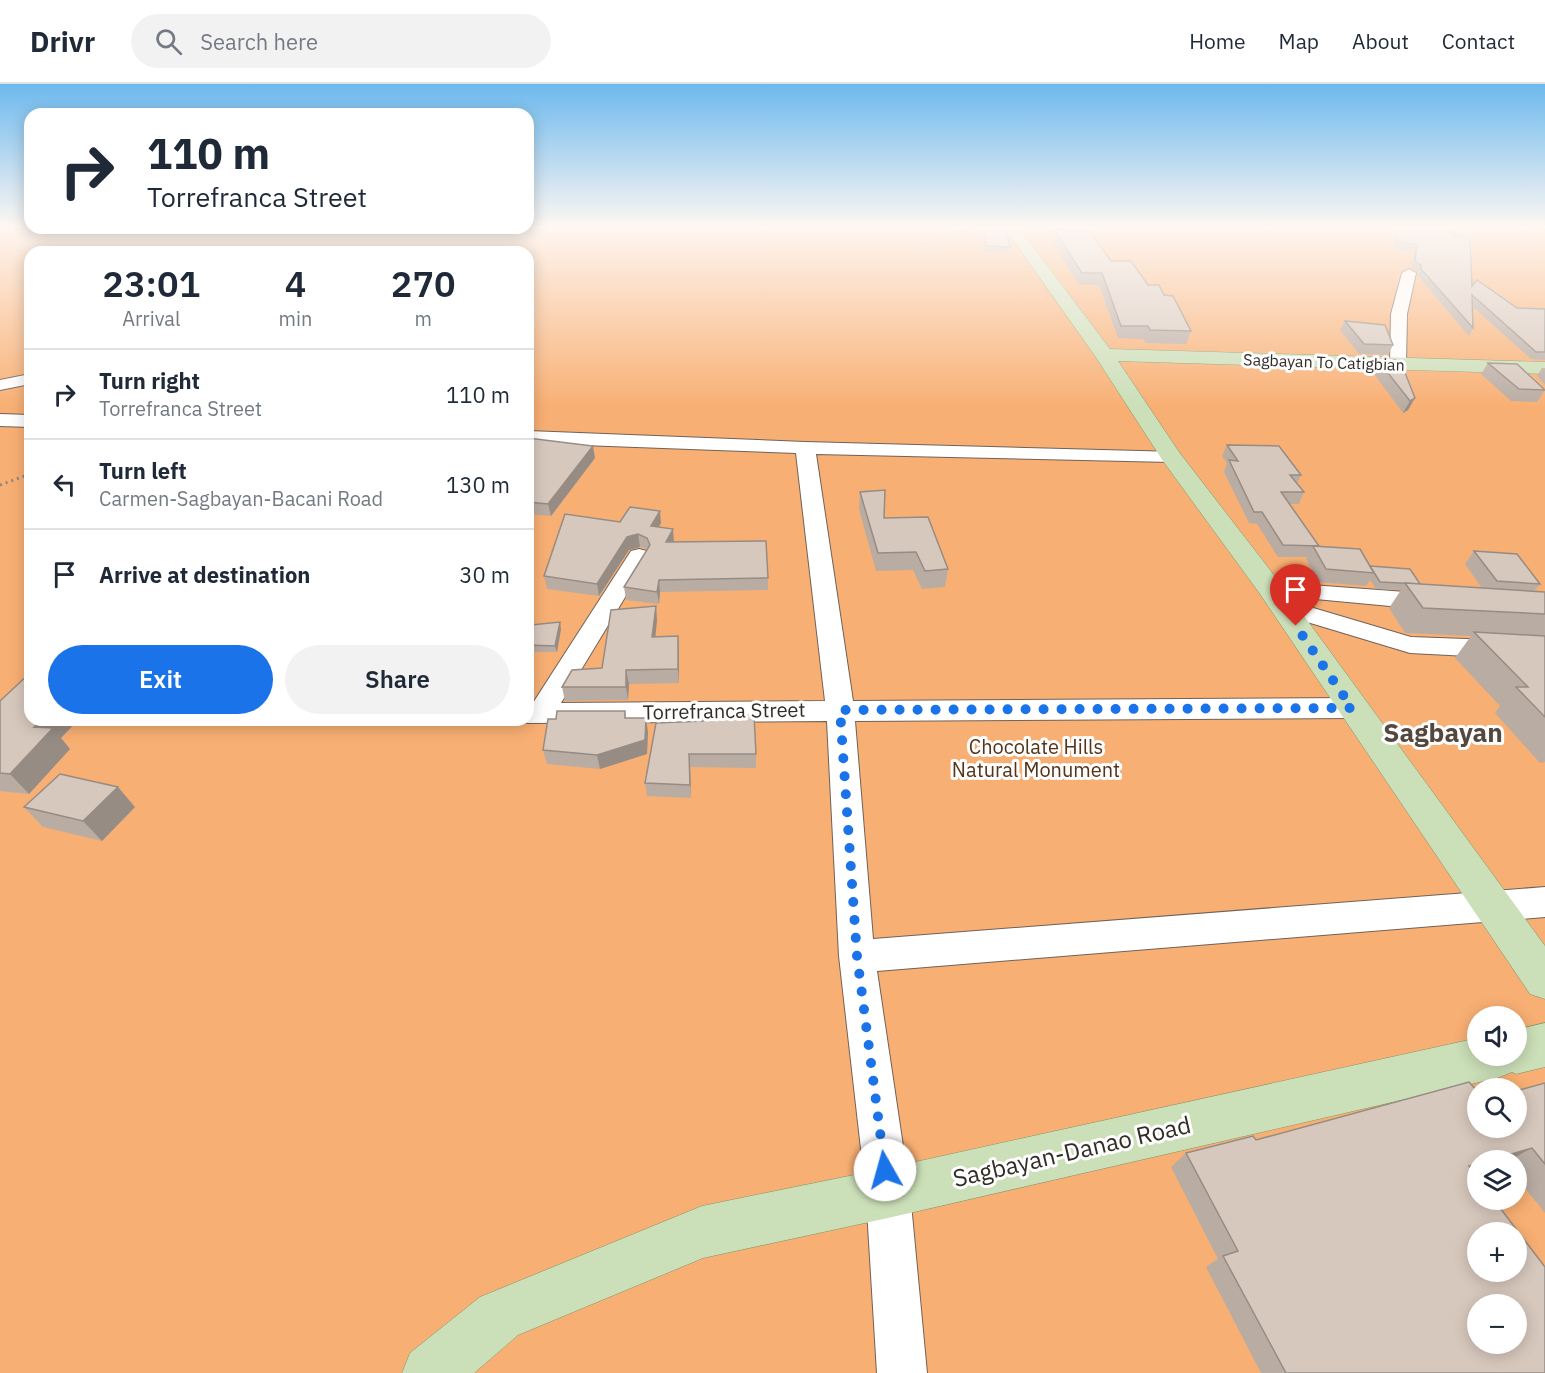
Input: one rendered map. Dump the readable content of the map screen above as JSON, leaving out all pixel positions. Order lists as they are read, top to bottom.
{
  "streets": {
    "main road": ["Sagbayan To Catigbian", "Sagbayan-Danao Road"],
    "street": ["Torrefranca Street"]
  },
  "districts": ["Sagbayan"],
  "parks": ["Chocolate Hills Natural Monument"],
  "page": {
    "header": "Drivr",
    "search": "Search here",
    "nav": [
      "Home",
      "Map",
      "About",
      "Contact"
    ],
    "turn": ["110 m", "Torrefranca Street"],
    "eta": [
      "23:01",
      "Arrival",
      "4",
      "min",
      "270",
      "m"
    ],
    "list": [
      {
        "name": "Turn right",
        "note": "Torrefranca Street",
        "value": "110 m"
      },
      {
        "name": "Turn left",
        "note": "Carmen-Sagbayan-Bacani Road",
        "value": "130 m"
      },
      {
        "name": "Arrive at destination",
        "value": "30 m"
      }
    ],
    "buttons": ["Exit", "Share"],
    "map_buttons": ["+", "−"]
  }
}
